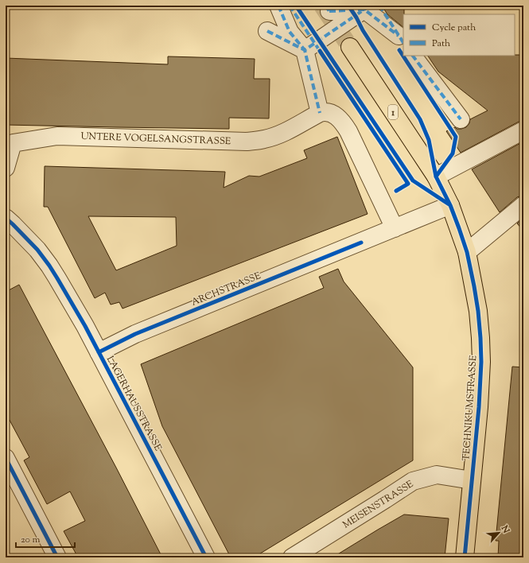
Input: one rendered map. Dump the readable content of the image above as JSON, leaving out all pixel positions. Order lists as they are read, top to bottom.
{
  "streets": {
    "main road": ["1", "TECHNIKUMSTRASSE"],
    "street": [
      "UNTERE VOGELSANGSTRASSE",
      "ARCHSTRASSE",
      "LAGERHAUSSTRASSE",
      "MEISENSTRASSE"
    ]
  },
  "crossings": [
    ["1", "ARCHSTRASSE"],
    ["1", "TECHNIKUMSTRASSE"],
    ["ARCHSTRASSE", "LAGERHAUSSTRASSE"],
    ["ARCHSTRASSE", "TECHNIKUMSTRASSE"],
    ["TECHNIKUMSTRASSE", "MEISENSTRASSE"]
  ],
  "legend": ["Cycle path", "Path"],
  "scale_bar": "20 m",
  "north": "top right"
}
